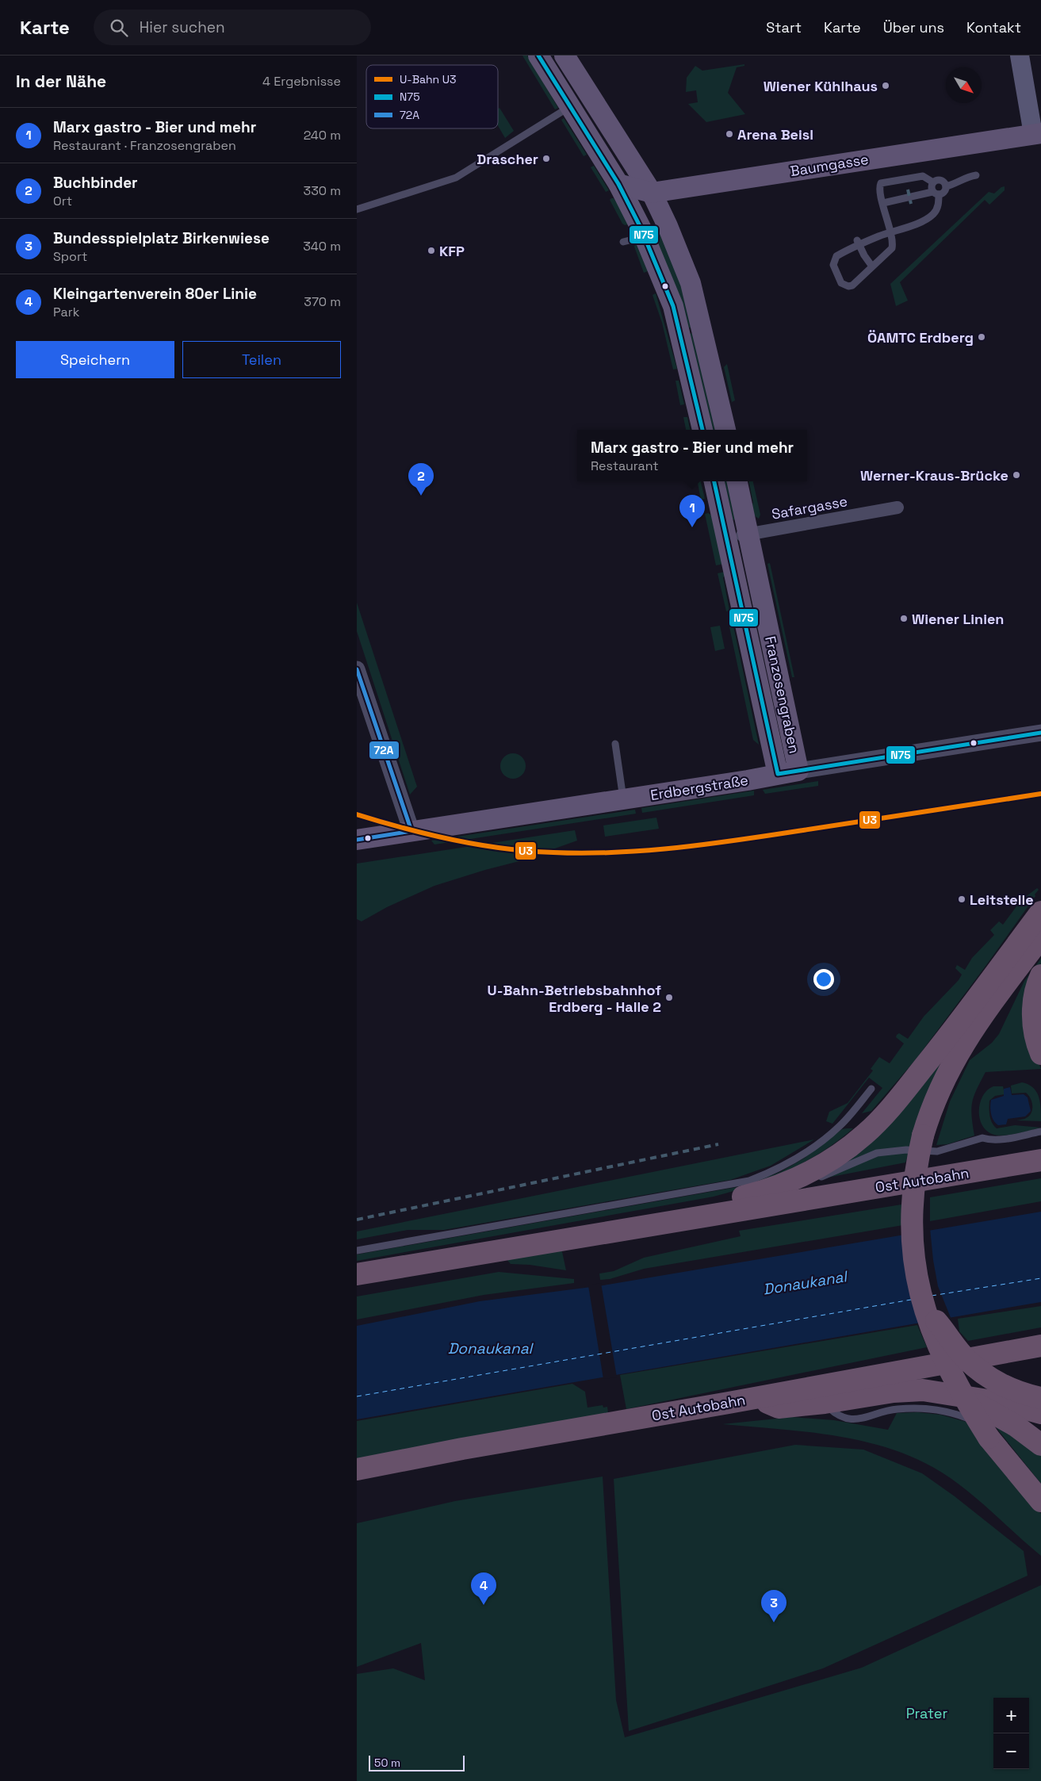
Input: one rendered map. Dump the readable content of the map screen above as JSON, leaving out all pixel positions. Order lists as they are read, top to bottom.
{
  "streets": {
    "highway": ["Ost Autobahn"],
    "main road": ["Baumgasse", "Franzosengraben", "Erdbergstraße"],
    "street": ["Safargasse"]
  },
  "crossings": [
    ["Safargasse", "Franzosengraben"],
    ["Franzosengraben", "Erdbergstraße"]
  ],
  "water": ["Donaukanal"],
  "parks": ["Prater"],
  "places": [
    "Wiener Kühlhaus",
    "Arena Beisl",
    "Drascher",
    "KFP",
    "ÖAMTC Erdberg",
    "Werner-Kraus-Brücke",
    "Wiener Linien",
    "Leitstelle",
    "U-Bahn-Betriebsbahnhof Erdberg - Halle 2"
  ],
  "lines": ["transit line N75", "transit line 72A", "metro line U3"],
  "legend": ["U-Bahn U3", "N75", "72A"],
  "scale_bar": "50 m",
  "north": "bottom right",
  "page": {
    "header": "Karte",
    "search": "Hier suchen",
    "nav": [
      "Start",
      "Karte",
      "Über uns",
      "Kontakt"
    ],
    "heading": ["In der Nähe", "4 Ergebnisse"],
    "list": [
      {
        "mark": "1",
        "name": "Marx gastro - Bier und mehr",
        "note": "Restaurant · Franzosengraben",
        "value": "240 m"
      },
      {
        "mark": "2",
        "name": "Buchbinder",
        "note": "Ort",
        "value": "330 m"
      },
      {
        "mark": "3",
        "name": "Bundesspielplatz Birkenwiese",
        "note": "Sport",
        "value": "340 m"
      },
      {
        "mark": "4",
        "name": "Kleingartenverein 80er Linie",
        "note": "Park",
        "value": "370 m"
      }
    ],
    "buttons": ["Speichern", "Teilen"],
    "popup": ["Marx gastro - Bier und mehr", "Restaurant"],
    "pins": [
      "2",
      "1",
      "4",
      "3"
    ],
    "map_buttons": ["+", "−"],
    "scale": "50 m"
  }
}
